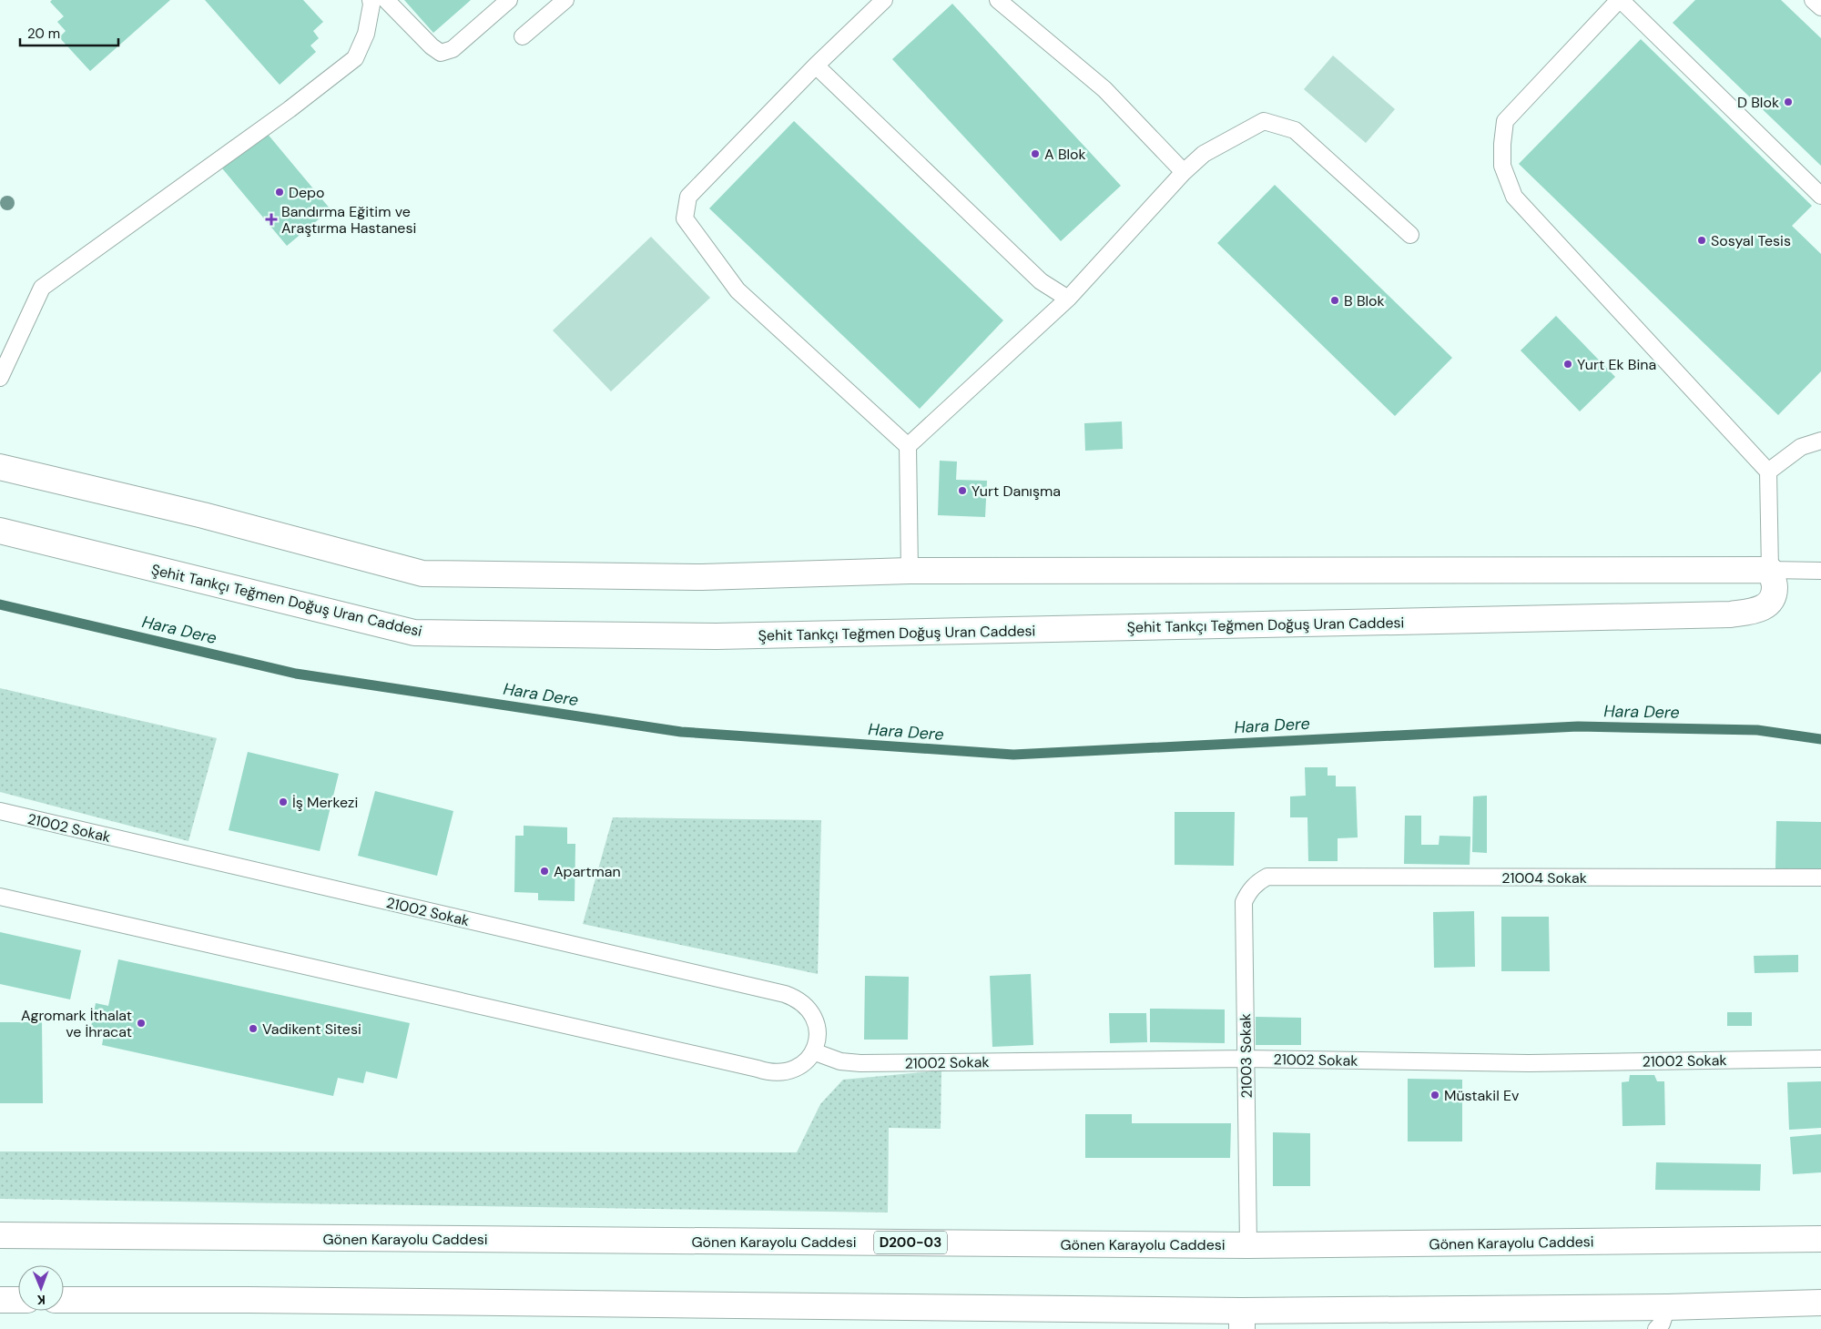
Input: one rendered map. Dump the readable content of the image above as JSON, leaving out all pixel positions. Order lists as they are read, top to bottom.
{
  "streets": {
    "main road": ["Şehit Tankçı Teğmen Doğuş Uran Caddesi", "Gönen Karayolu Caddesi", "D200-03"],
    "lane": ["21002 Sokak", "21004 Sokak", "21003 Sokak"]
  },
  "crossings": [
    ["21002 Sokak", "21003 Sokak"],
    ["21004 Sokak", "21003 Sokak"],
    ["21003 Sokak", "Gönen Karayolu Caddesi"]
  ],
  "water": ["Hara Dere"],
  "places": {
    "other": [
      "D Blok",
      "A Blok",
      "Depo",
      "Sosyal Tesis",
      "B Blok",
      "Yurt Ek Bina",
      "Yurt Danışma",
      "İş Merkezi",
      "Apartman",
      "Agromark İthalat ve İhracat",
      "Vadikent Sitesi",
      "Müstakil Ev"
    ],
    "health": ["Bandırma Eğitim ve Araştırma Hastanesi"]
  },
  "scale_bar": "20 m",
  "north": "bottom"
}
